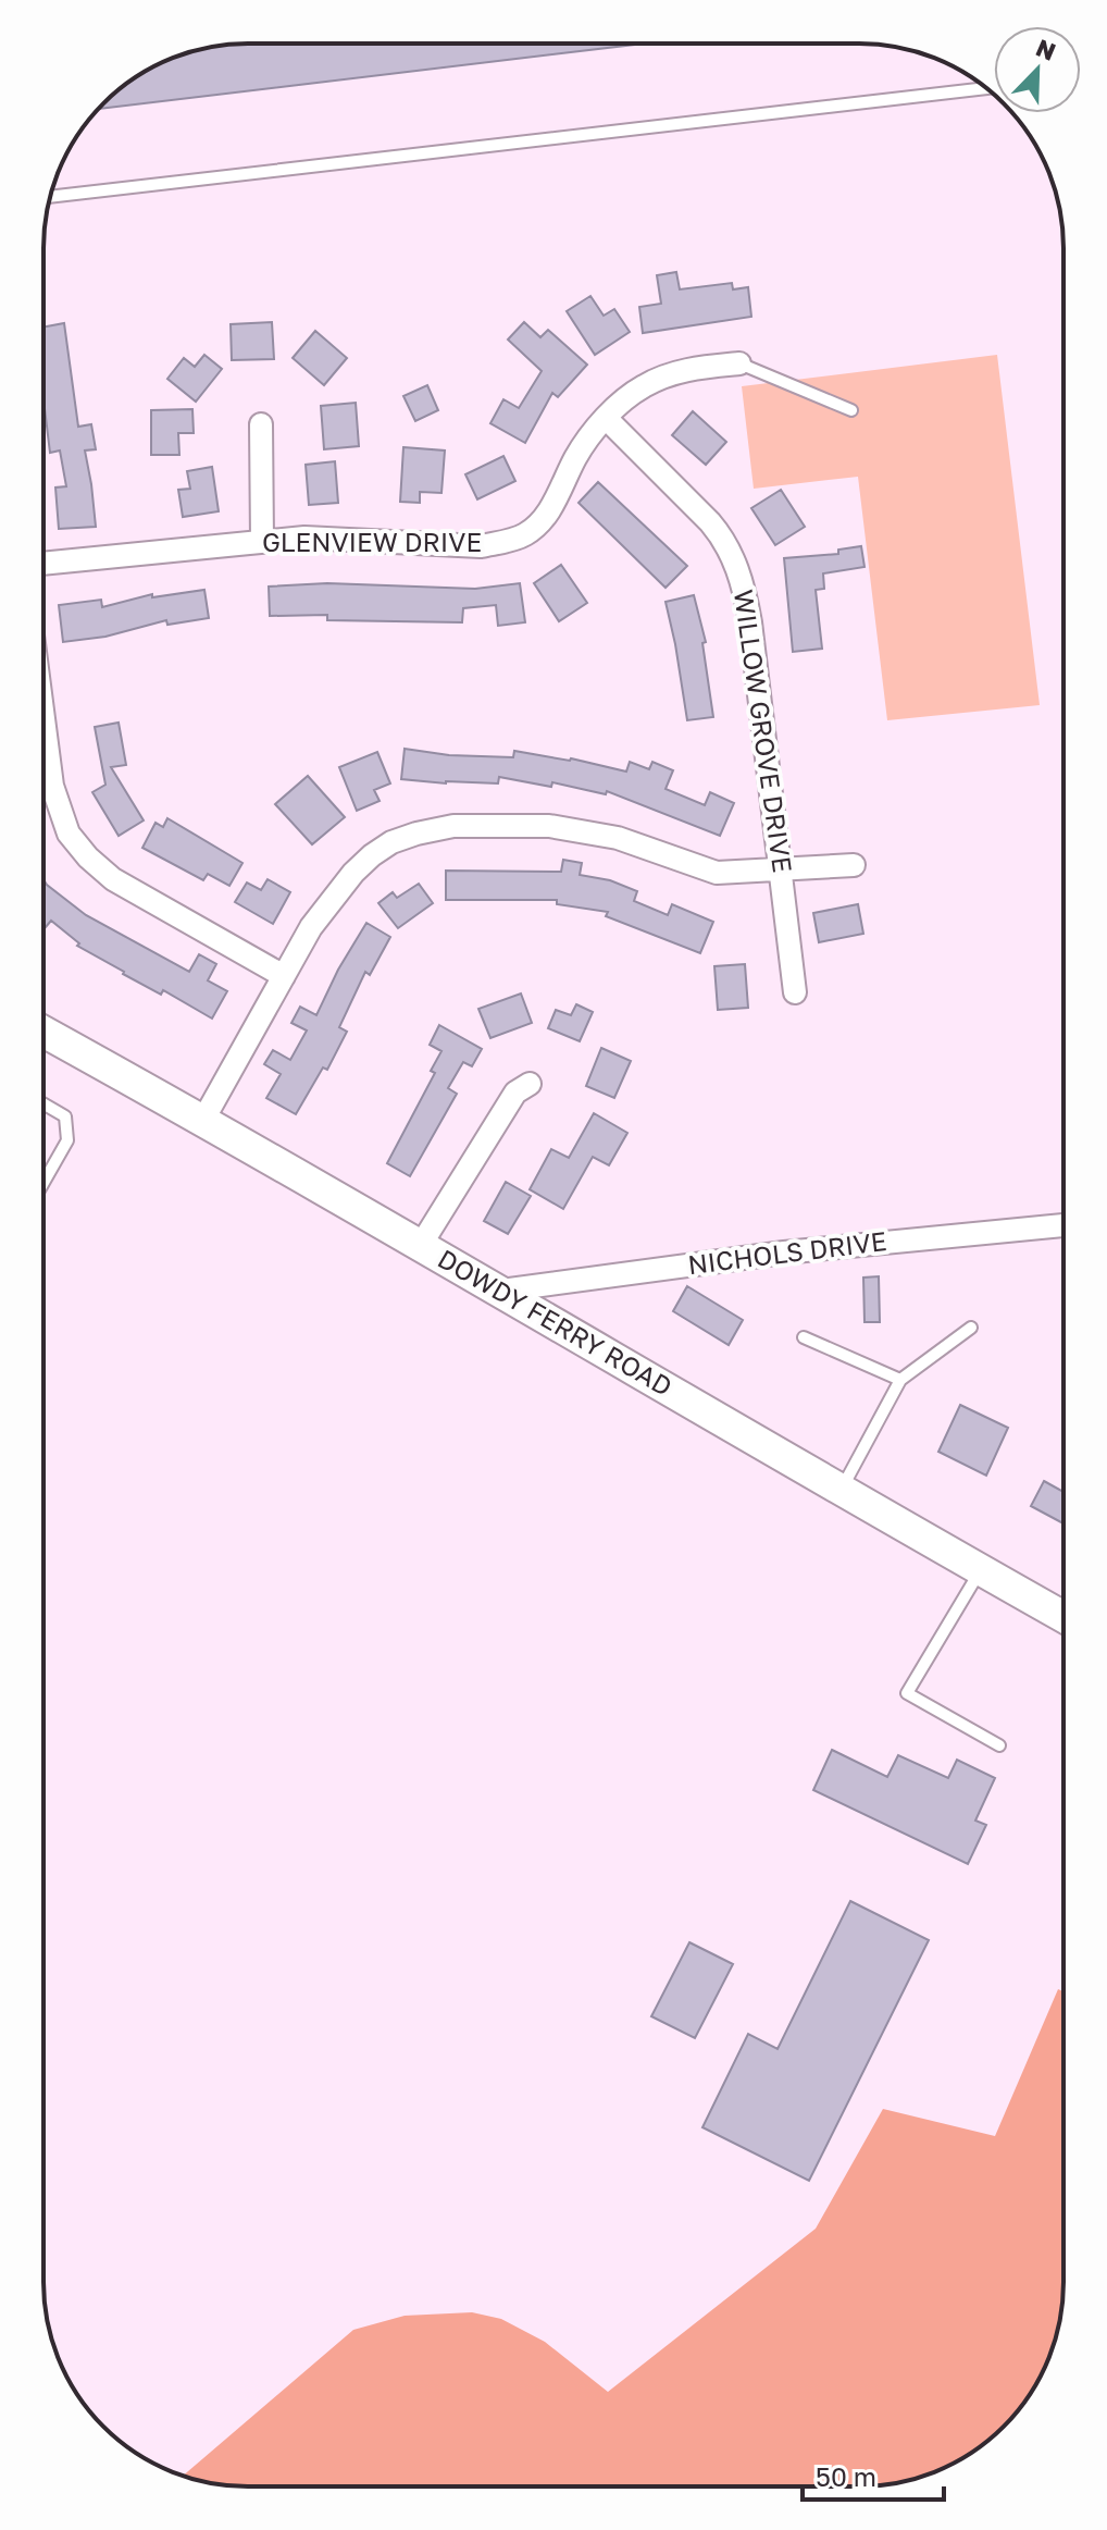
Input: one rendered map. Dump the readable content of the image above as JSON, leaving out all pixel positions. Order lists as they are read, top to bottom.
{
  "streets": {
    "street": [
      "GLENVIEW DRIVE",
      "WILLOW GROVE DRIVE",
      "NICHOLS DRIVE",
      "DOWDY FERRY ROAD"
    ]
  },
  "crossings": [
    ["GLENVIEW DRIVE", "WILLOW GROVE DRIVE"],
    ["NICHOLS DRIVE", "DOWDY FERRY ROAD"]
  ],
  "scale_bar": "50 m",
  "north": "top right"
}
